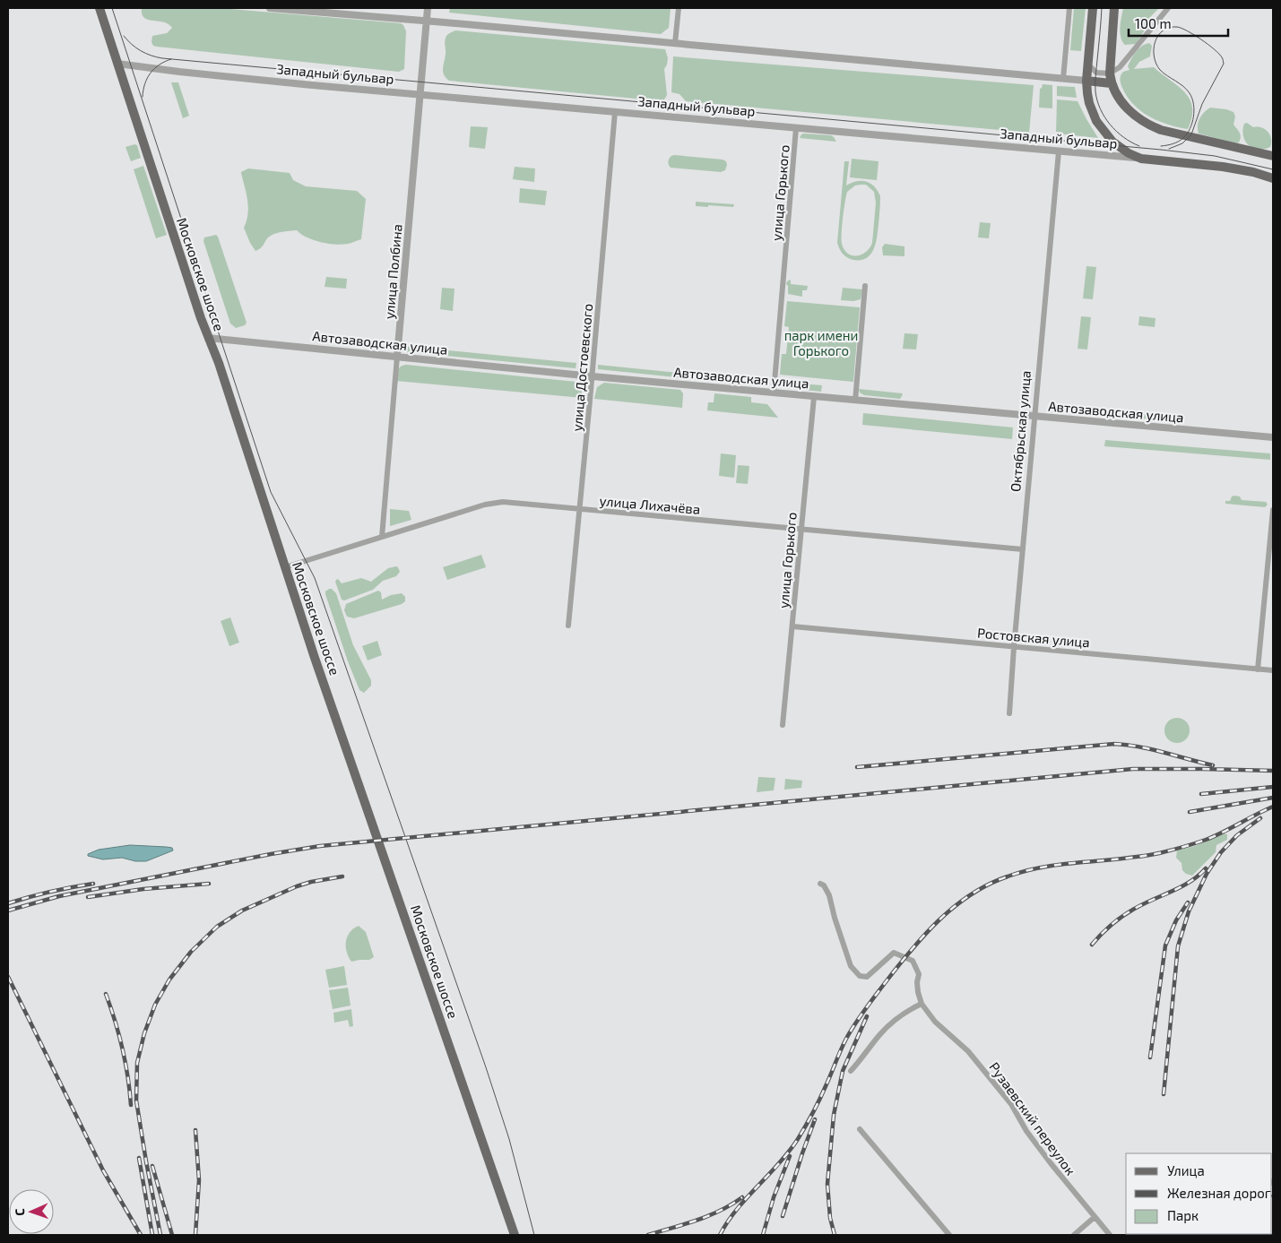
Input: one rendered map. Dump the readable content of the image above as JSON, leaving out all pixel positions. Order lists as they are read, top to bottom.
{
  "streets": {
    "main road": ["Западный бульвар", "Московское шоссе"],
    "street": [
      "улица Горького",
      "улица Полбина",
      "Автозаводская улица",
      "улица Достоевского",
      "Октябрьская улица",
      "улица Лихачёва",
      "Ростовская улица",
      "Рузаевский переулок"
    ]
  },
  "crossings": [
    ["Западный бульвар", "улица Горького"],
    ["Западный бульвар", "улица Полбина"],
    ["Западный бульвар", "Московское шоссе"],
    ["Западный бульвар", "улица Достоевского"],
    ["Западный бульвар", "Октябрьская улица"],
    ["улица Горького", "Автозаводская улица"],
    ["улица Горького", "улица Лихачёва"],
    ["улица Горького", "Ростовская улица"],
    ["улица Полбина", "Автозаводская улица"],
    ["улица Полбина", "улица Лихачёва"],
    ["Московское шоссе", "Автозаводская улица"],
    ["Московское шоссе", "улица Лихачёва"],
    ["Автозаводская улица", "улица Достоевского"],
    ["Автозаводская улица", "Октябрьская улица"],
    ["улица Достоевского", "улица Лихачёва"],
    ["Октябрьская улица", "улица Лихачёва"],
    ["Октябрьская улица", "Ростовская улица"]
  ],
  "parks": ["парк имени Горького"],
  "legend": ["Улица", "Железная дорога", "Парк"],
  "scale_bar": "100 m",
  "north": "left"
}
